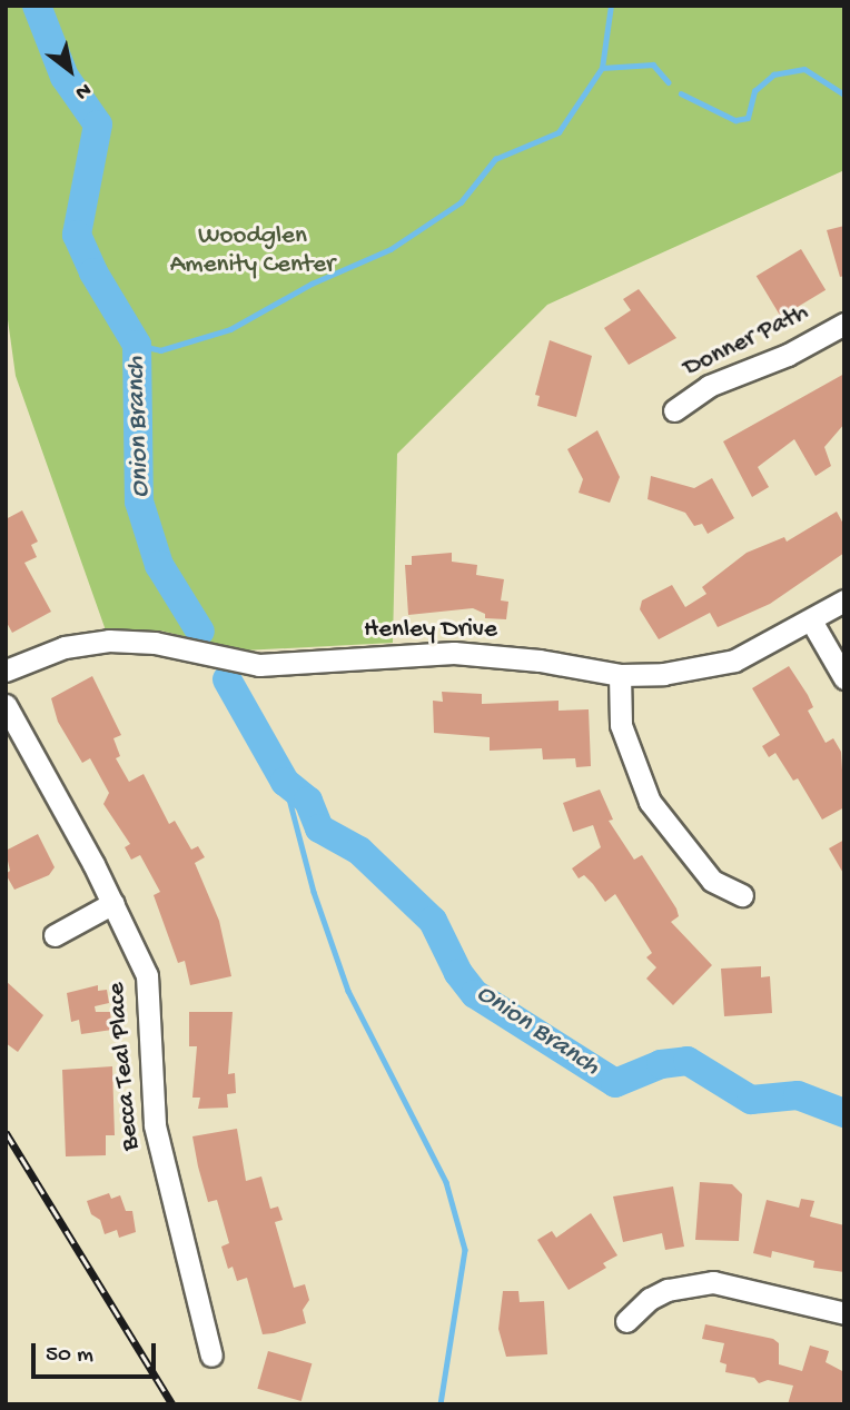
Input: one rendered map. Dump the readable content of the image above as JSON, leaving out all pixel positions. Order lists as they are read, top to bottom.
{
  "streets": {
    "street": ["Donner Path", "Henley Drive", "Becca Teal Place"]
  },
  "water": ["Onion Branch"],
  "parks": ["Woodglen Amenity Center"],
  "scale_bar": "50 m",
  "north": "bottom right"
}
